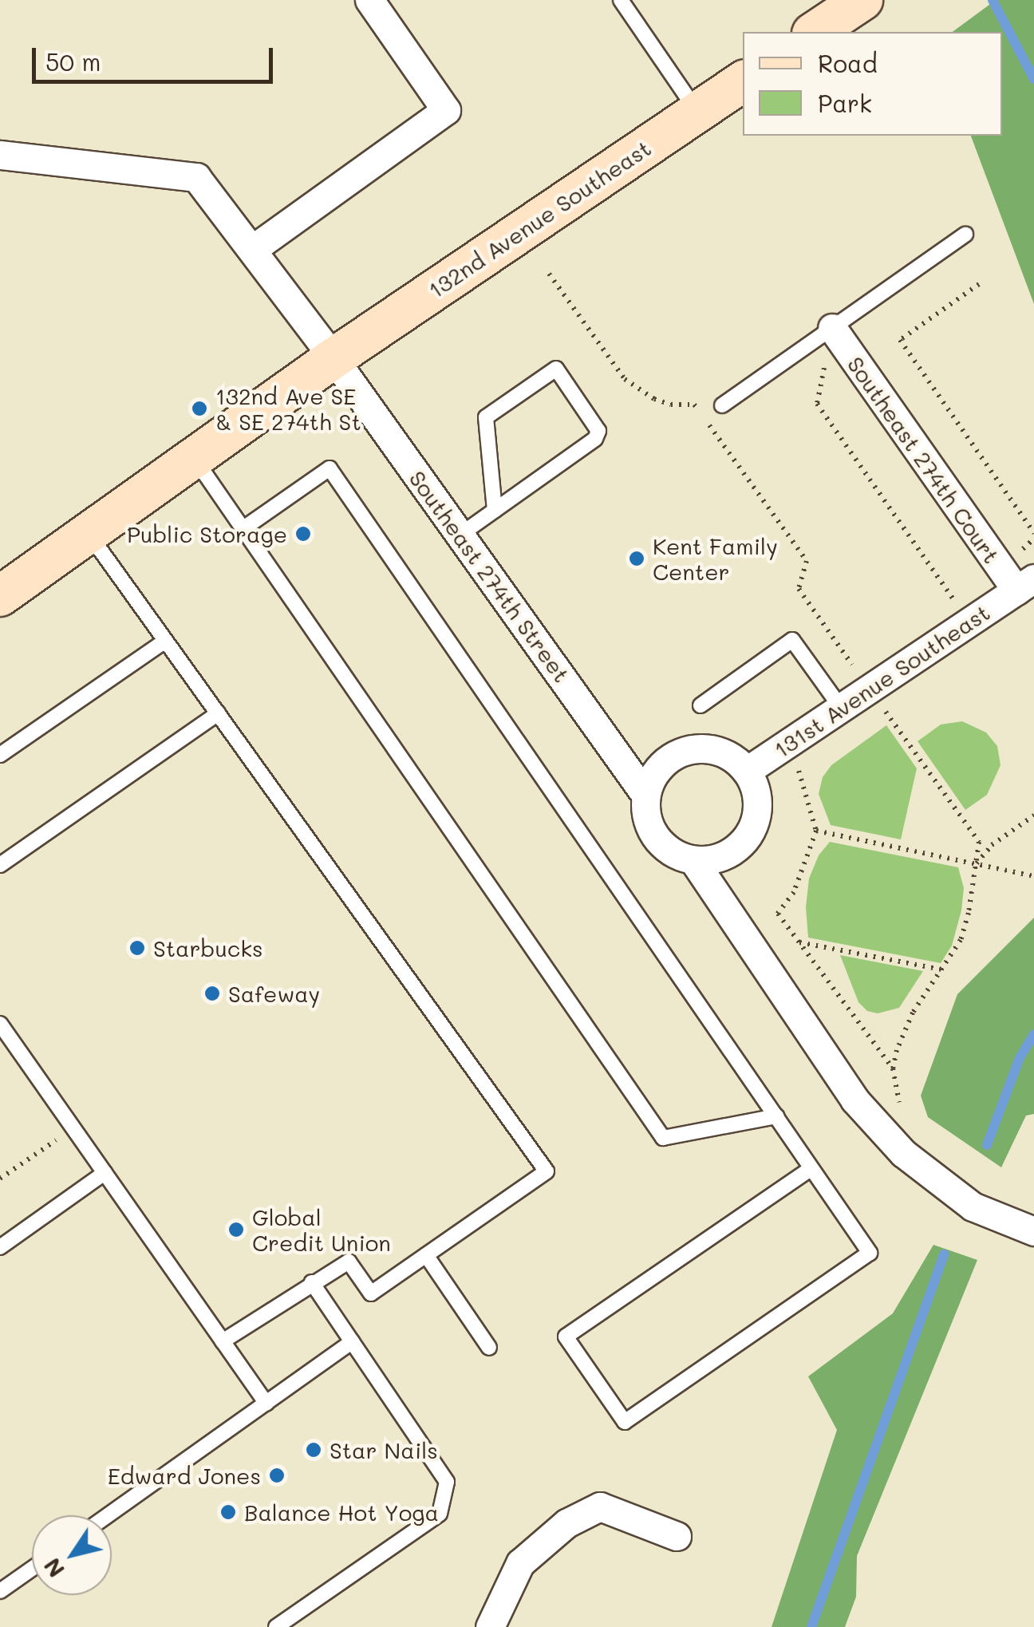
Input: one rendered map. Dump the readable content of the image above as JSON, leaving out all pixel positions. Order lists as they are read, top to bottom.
{
  "streets": {
    "main road": ["132nd Avenue Southeast"],
    "street": ["Southeast 274th Court", "Southeast 274th Street", "131st Avenue Southeast"]
  },
  "crossings": [
    ["132nd Avenue Southeast", "Southeast 274th Street"],
    ["Southeast 274th Court", "131st Avenue Southeast"],
    ["Southeast 274th Street", "131st Avenue Southeast"]
  ],
  "places": [
    "132nd Ave SE & SE 274th St",
    "Public Storage",
    "Kent Family Center",
    "Starbucks",
    "Safeway",
    "Global Credit Union",
    "Star Nails",
    "Edward Jones",
    "Balance Hot Yoga"
  ],
  "legend": ["Road", "Park"],
  "scale_bar": "50 m",
  "north": "bottom left"
}
